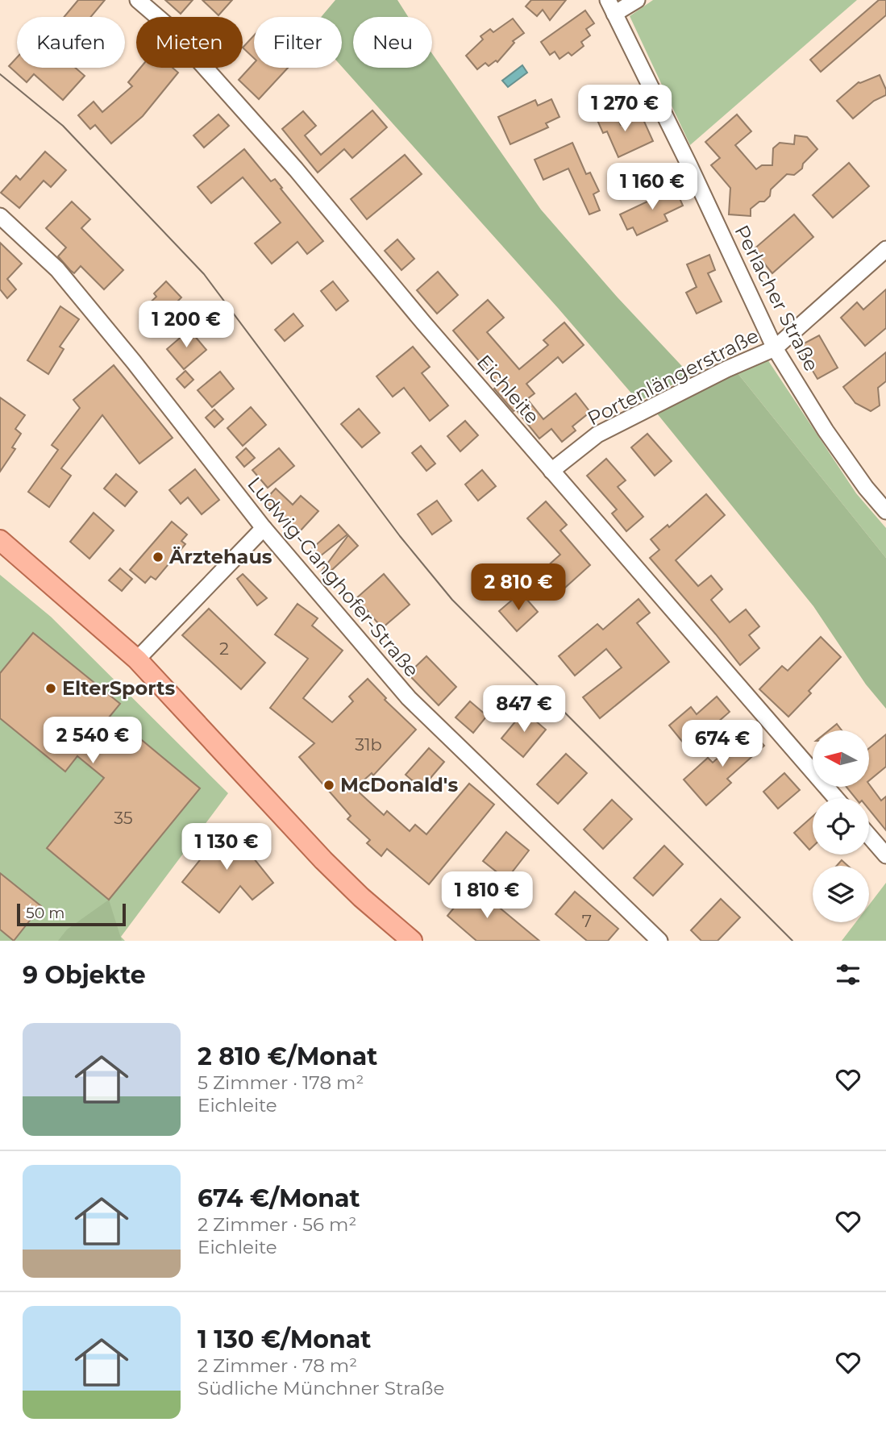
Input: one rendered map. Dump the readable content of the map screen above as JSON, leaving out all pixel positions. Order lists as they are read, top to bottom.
{
  "streets": {
    "street": [
      "Perlacher Straße",
      "Portenlängerstraße",
      "Eichleite",
      "Ludwig-Ganghofer-Straße"
    ]
  },
  "crossings": [
    ["Perlacher Straße", "Portenlängerstraße"],
    ["Portenlängerstraße", "Eichleite"]
  ],
  "places": ["Ärztehaus", "ElterSports", "McDonald's"],
  "house_numbers": [
    "2",
    "31b",
    "35",
    "7"
  ],
  "scale_bar": "50 m",
  "north": "left",
  "page": {
    "chip": [
      "Kaufen",
      "Mieten",
      "Filter",
      "Neu"
    ],
    "price": [
      "1 270 €",
      "1 160 €",
      "1 200 €",
      "2 810 €",
      "847 €",
      "2 540 €",
      "674 €",
      "1 130 €",
      "1 810 €"
    ],
    "scale": "50 m",
    "heading": "9 Objekte",
    "list": [
      {
        "name": "2 810 €/Monat",
        "note": "5 Zimmer · 178 m² · Eichleite"
      },
      {
        "name": "674 €/Monat",
        "note": "2 Zimmer · 56 m² · Eichleite"
      },
      {
        "name": "1 130 €/Monat",
        "note": "2 Zimmer · 78 m² · Südliche Münchner Straße"
      }
    ]
  }
}
